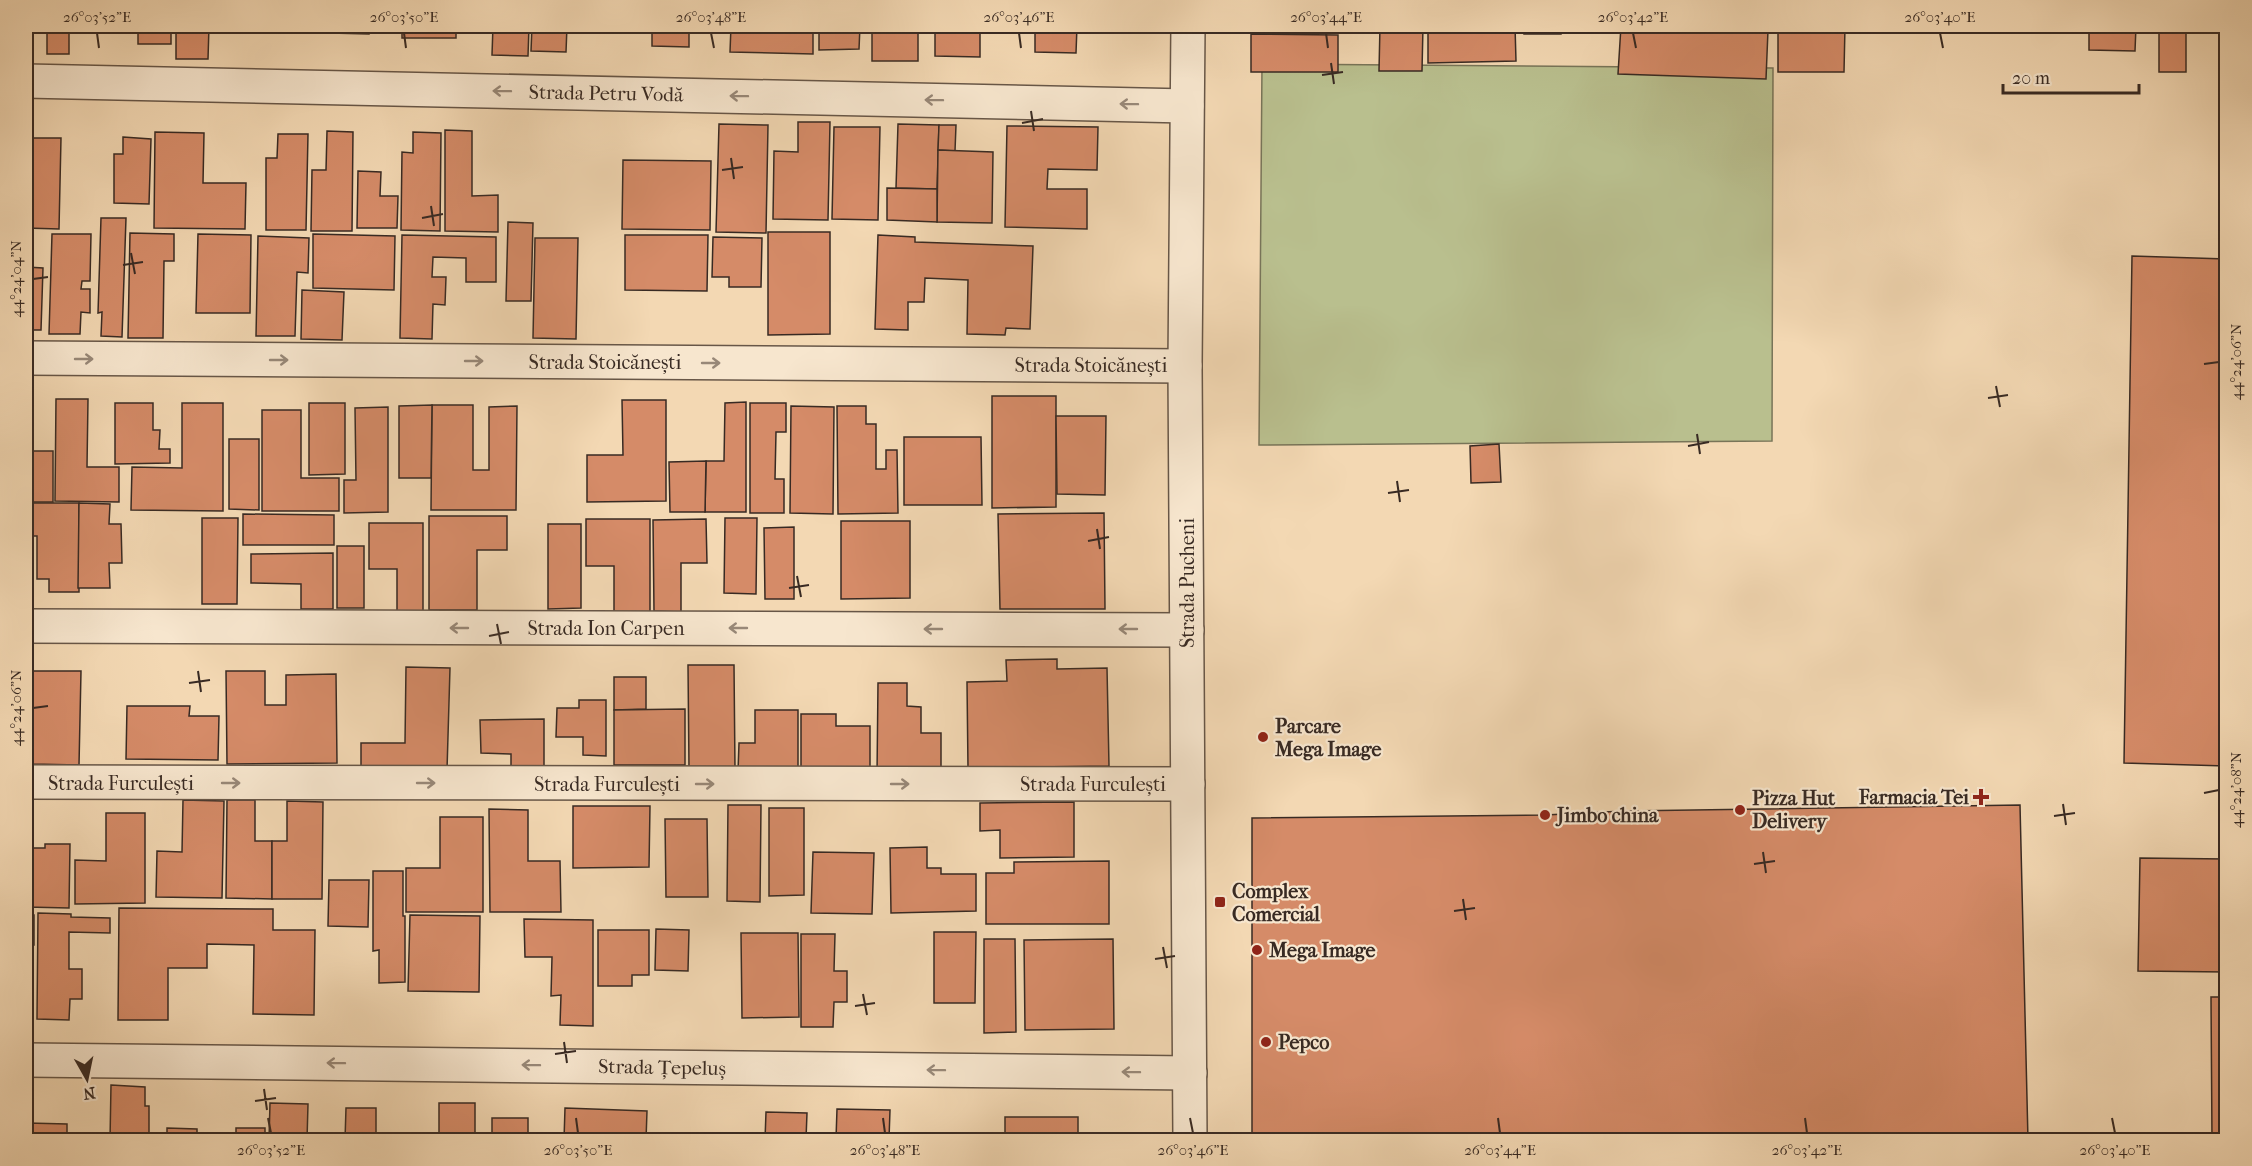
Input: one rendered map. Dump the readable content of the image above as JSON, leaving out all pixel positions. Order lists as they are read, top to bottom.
{
  "streets": {
    "street": [
      "Strada Petru Vodă",
      "Strada Stoicănești",
      "Strada Pucheni",
      "Strada Ion Carpen",
      "Strada Furculești",
      "Strada Țepeluș"
    ]
  },
  "crossings": [
    ["Strada Petru Vodă", "Strada Pucheni"],
    ["Strada Stoicănești", "Strada Pucheni"],
    ["Strada Pucheni", "Strada Ion Carpen"],
    ["Strada Pucheni", "Strada Furculești"],
    ["Strada Pucheni", "Strada Țepeluș"]
  ],
  "one_way": [
    "Strada Petru Vodă",
    "Strada Stoicănești",
    "Strada Ion Carpen",
    "Strada Furculești",
    "Strada Țepeluș"
  ],
  "places": {
    "other": [
      "Parcare Mega Image",
      "Pizza Hut Delivery",
      "Jimbo china",
      "Mega Image",
      "Pepco"
    ],
    "health": ["Farmacia Tei"],
    "transit": ["Complex Comercial"]
  },
  "scale_bar": "20 m",
  "north": "bottom",
  "coordinates": [
    "26°03'52\"E",
    "26°03'50\"E",
    "26°03'48\"E",
    "26°03'46\"E",
    "26°03'44\"E",
    "26°03'42\"E",
    "26°03'40\"E",
    "44°24'04\"N",
    "44°24'06\"N",
    "44°24'08\"N"
  ]
}
